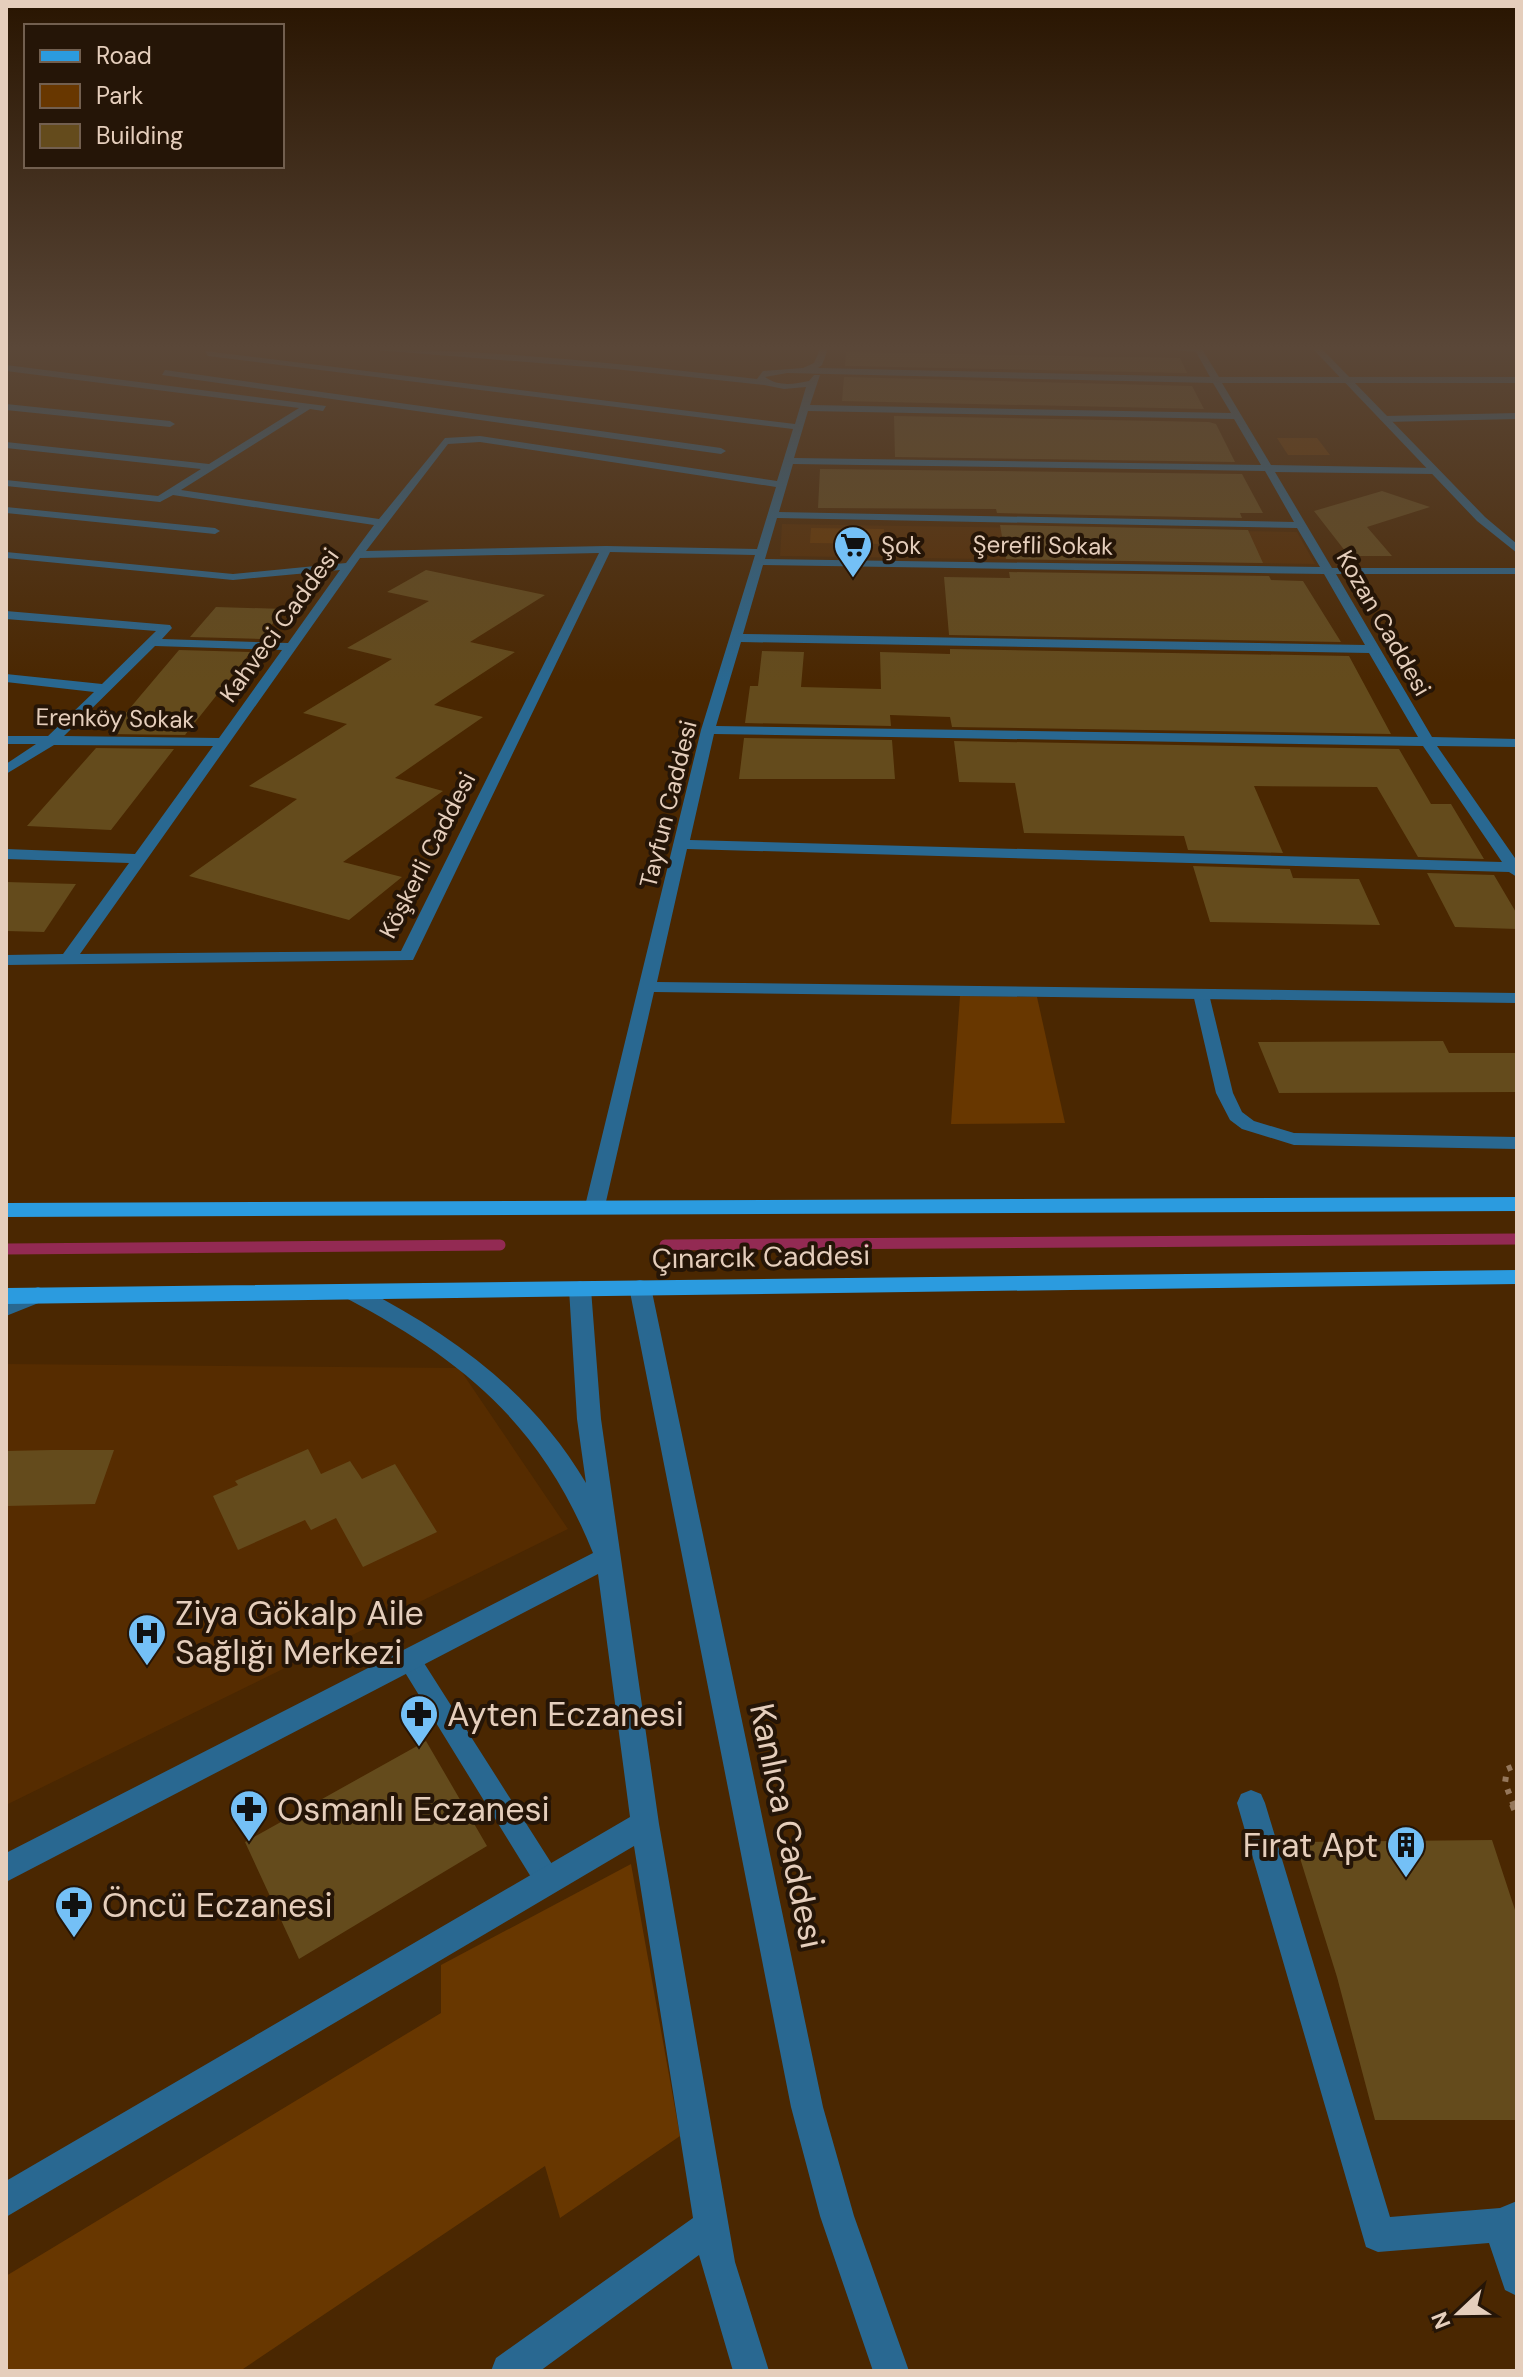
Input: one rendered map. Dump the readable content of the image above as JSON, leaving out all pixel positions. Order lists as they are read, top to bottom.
{
  "streets": {
    "main road": ["Çınarcık Caddesi"],
    "street": [
      "Şerefli Sokak",
      "Kozan Caddesi",
      "Kahveci Caddesi",
      "Erenköy Sokak",
      "Tayfun Caddesi",
      "Köşkerli Caddesi",
      "Kanlıca Caddesi"
    ]
  },
  "crossings": [
    ["Şerefli Sokak", "Kozan Caddesi"],
    ["Şerefli Sokak", "Kahveci Caddesi"],
    ["Şerefli Sokak", "Tayfun Caddesi"],
    ["Şerefli Sokak", "Köşkerli Caddesi"],
    ["Kahveci Caddesi", "Erenköy Sokak"],
    ["Kahveci Caddesi", "Tayfun Caddesi"],
    ["Kahveci Caddesi", "Köşkerli Caddesi"],
    ["Tayfun Caddesi", "Çınarcık Caddesi"],
    ["Çınarcık Caddesi", "Kanlıca Caddesi"]
  ],
  "places": {
    "supermarket": ["Şok"],
    "hospital": ["Ziya Gökalp Aile Sağlığı Merkezi"],
    "pharmacy": ["Ayten Eczanesi", "Osmanlı Eczanesi", "Öncü Eczanesi"],
    "building": ["Fırat Apt"]
  },
  "legend": ["Road", "Park", "Building"],
  "north": "left"
}
